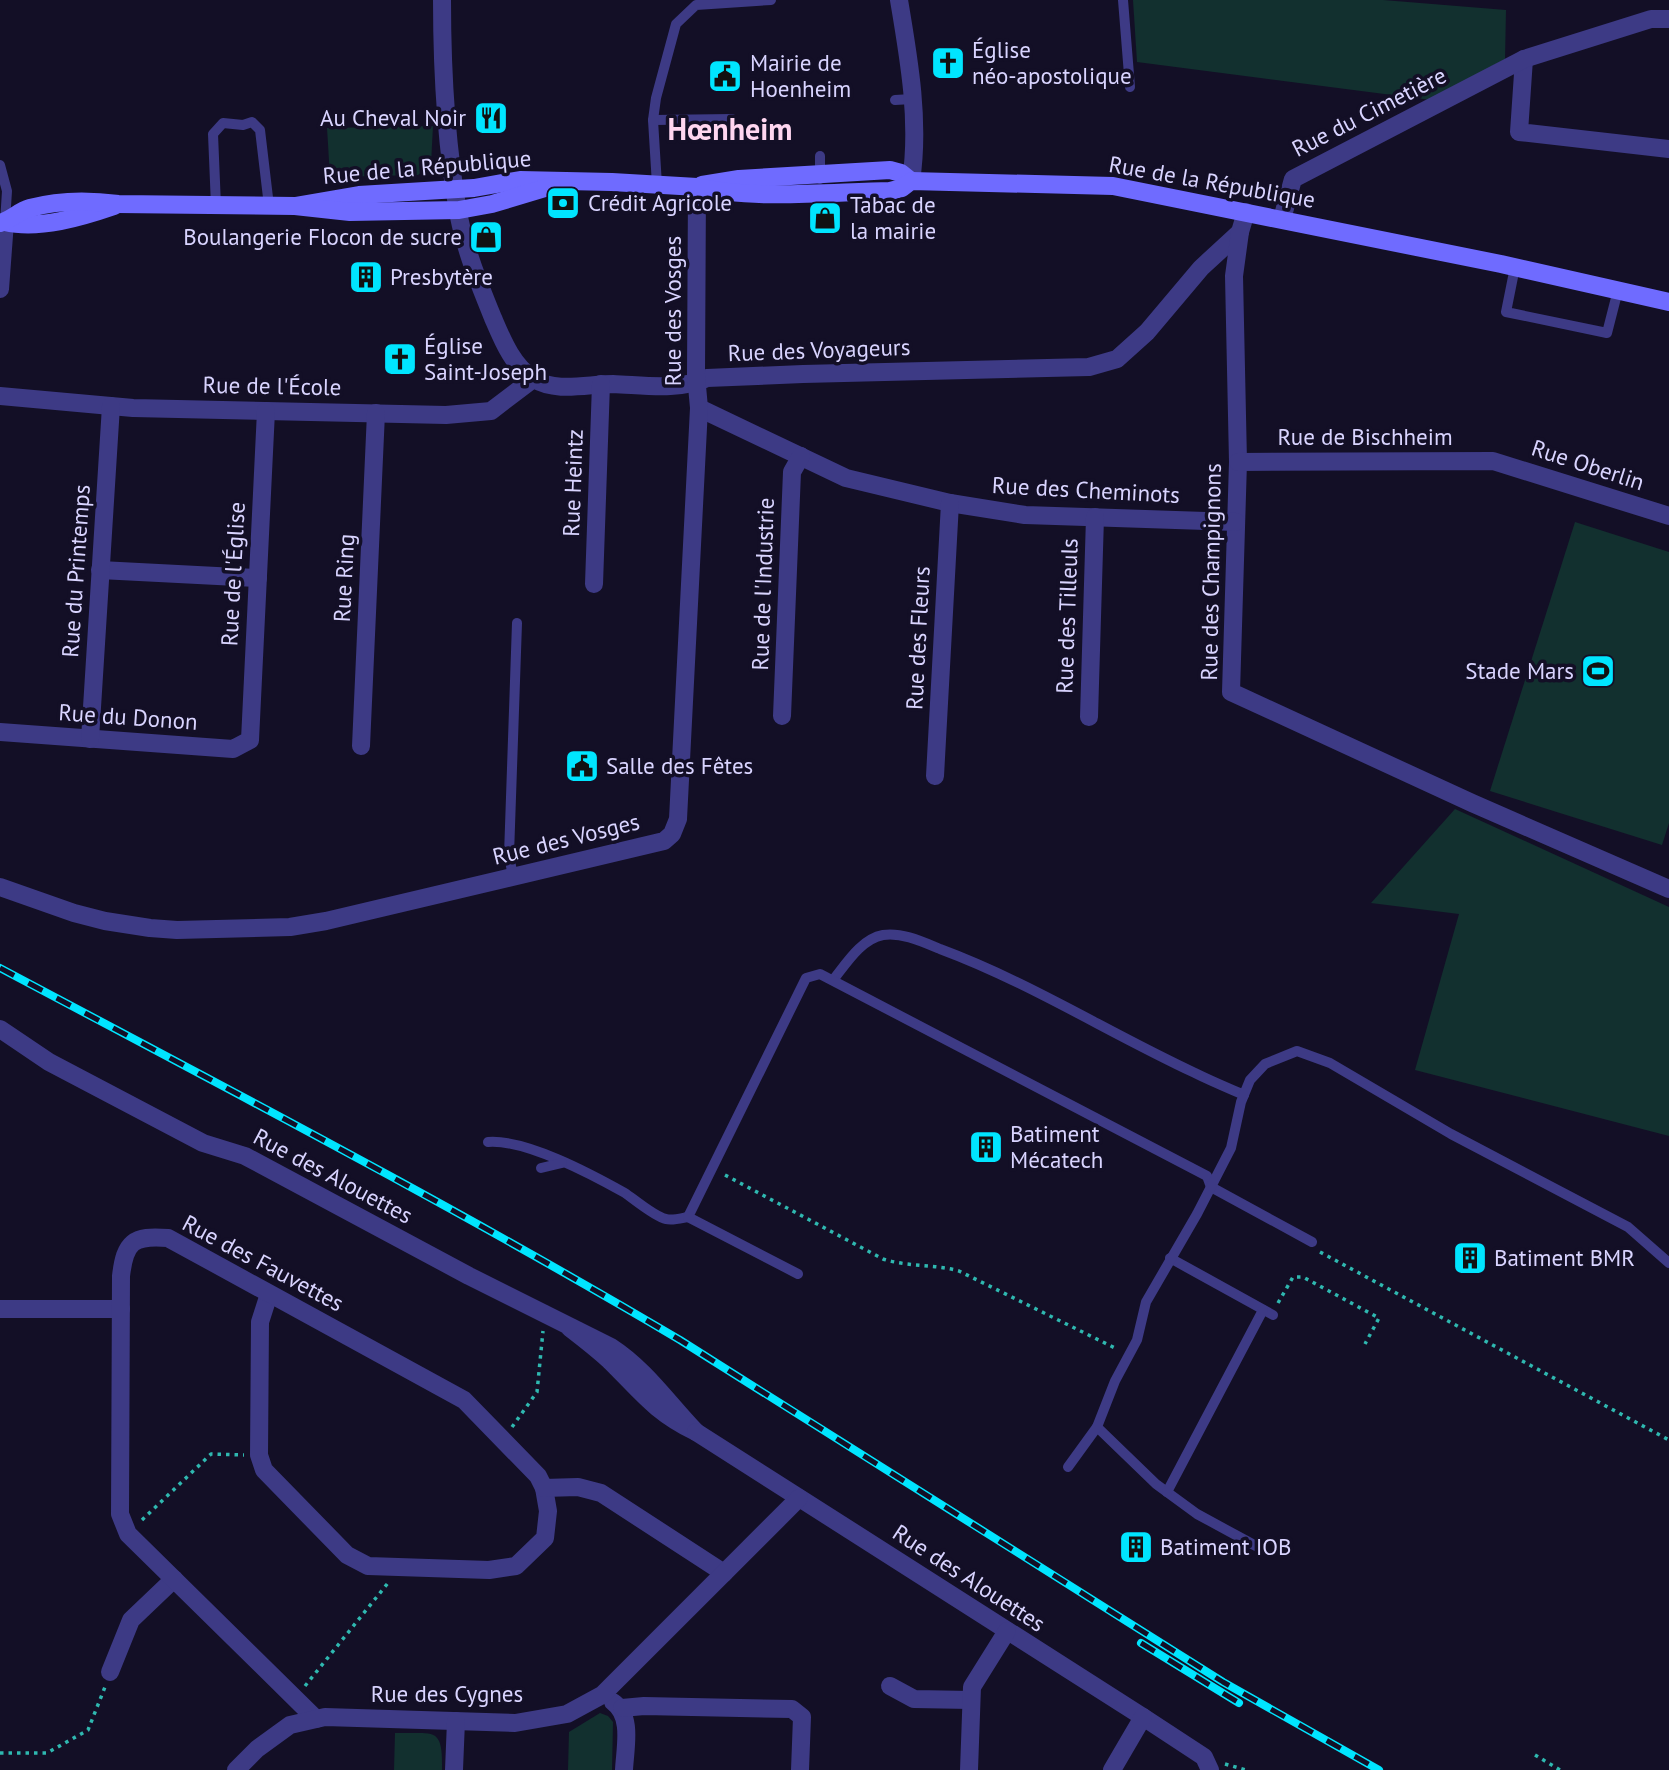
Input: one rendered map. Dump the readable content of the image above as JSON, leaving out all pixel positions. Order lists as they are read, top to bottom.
{
  "streets": {
    "main road": ["Rue de la République"],
    "street": [
      "Rue du Cimetière",
      "Rue des Vosges",
      "Rue des Voyageurs",
      "Rue de l'École",
      "Rue de Bischheim",
      "Rue Oberlin",
      "Rue Heintz",
      "Rue des Cheminots",
      "Rue du Printemps",
      "Rue des Champignons",
      "Rue de l'Église",
      "Rue Ring",
      "Rue de l'Industrie",
      "Rue des Tilleuls",
      "Rue des Fleurs",
      "Rue du Donon",
      "Rue des Alouettes",
      "Rue des Fauvettes",
      "Rue des Cygnes"
    ]
  },
  "crossings": [
    ["Rue du Cimetière", "Rue de la République"],
    ["Rue de la République", "Rue des Vosges"],
    ["Rue des Vosges", "Rue des Voyageurs"],
    ["Rue des Vosges", "Rue des Cheminots"],
    ["Rue des Voyageurs", "Rue de l'École"],
    ["Rue des Voyageurs", "Rue Heintz"],
    ["Rue des Voyageurs", "Rue des Champignons"],
    ["Rue de l'École", "Rue du Printemps"],
    ["Rue de l'École", "Rue de l'Église"],
    ["Rue de l'École", "Rue Ring"],
    ["Rue de Bischheim", "Rue Oberlin"],
    ["Rue de Bischheim", "Rue des Champignons"],
    ["Rue des Cheminots", "Rue des Champignons"],
    ["Rue des Cheminots", "Rue de l'Industrie"],
    ["Rue des Cheminots", "Rue des Tilleuls"],
    ["Rue des Cheminots", "Rue des Fleurs"],
    ["Rue du Printemps", "Rue du Donon"],
    ["Rue de l'Église", "Rue du Donon"],
    ["Rue des Alouettes", "Rue des Cygnes"]
  ],
  "districts": ["Hœnheim"],
  "places": {
    "church": ["Église néo-apostolique", "Église Saint-Joseph"],
    "public building": ["Mairie de Hoenheim", "Salle des Fêtes"],
    "restaurant": ["Au Cheval Noir"],
    "bank": ["Crédit Agricole"],
    "shop": ["Tabac de la mairie", "Boulangerie Flocon de sucre"],
    "building": [
      "Presbytère",
      "Batiment Mécatech",
      "Batiment BMR",
      "Batiment IOB"
    ],
    "sports": ["Stade Mars"]
  }
}
